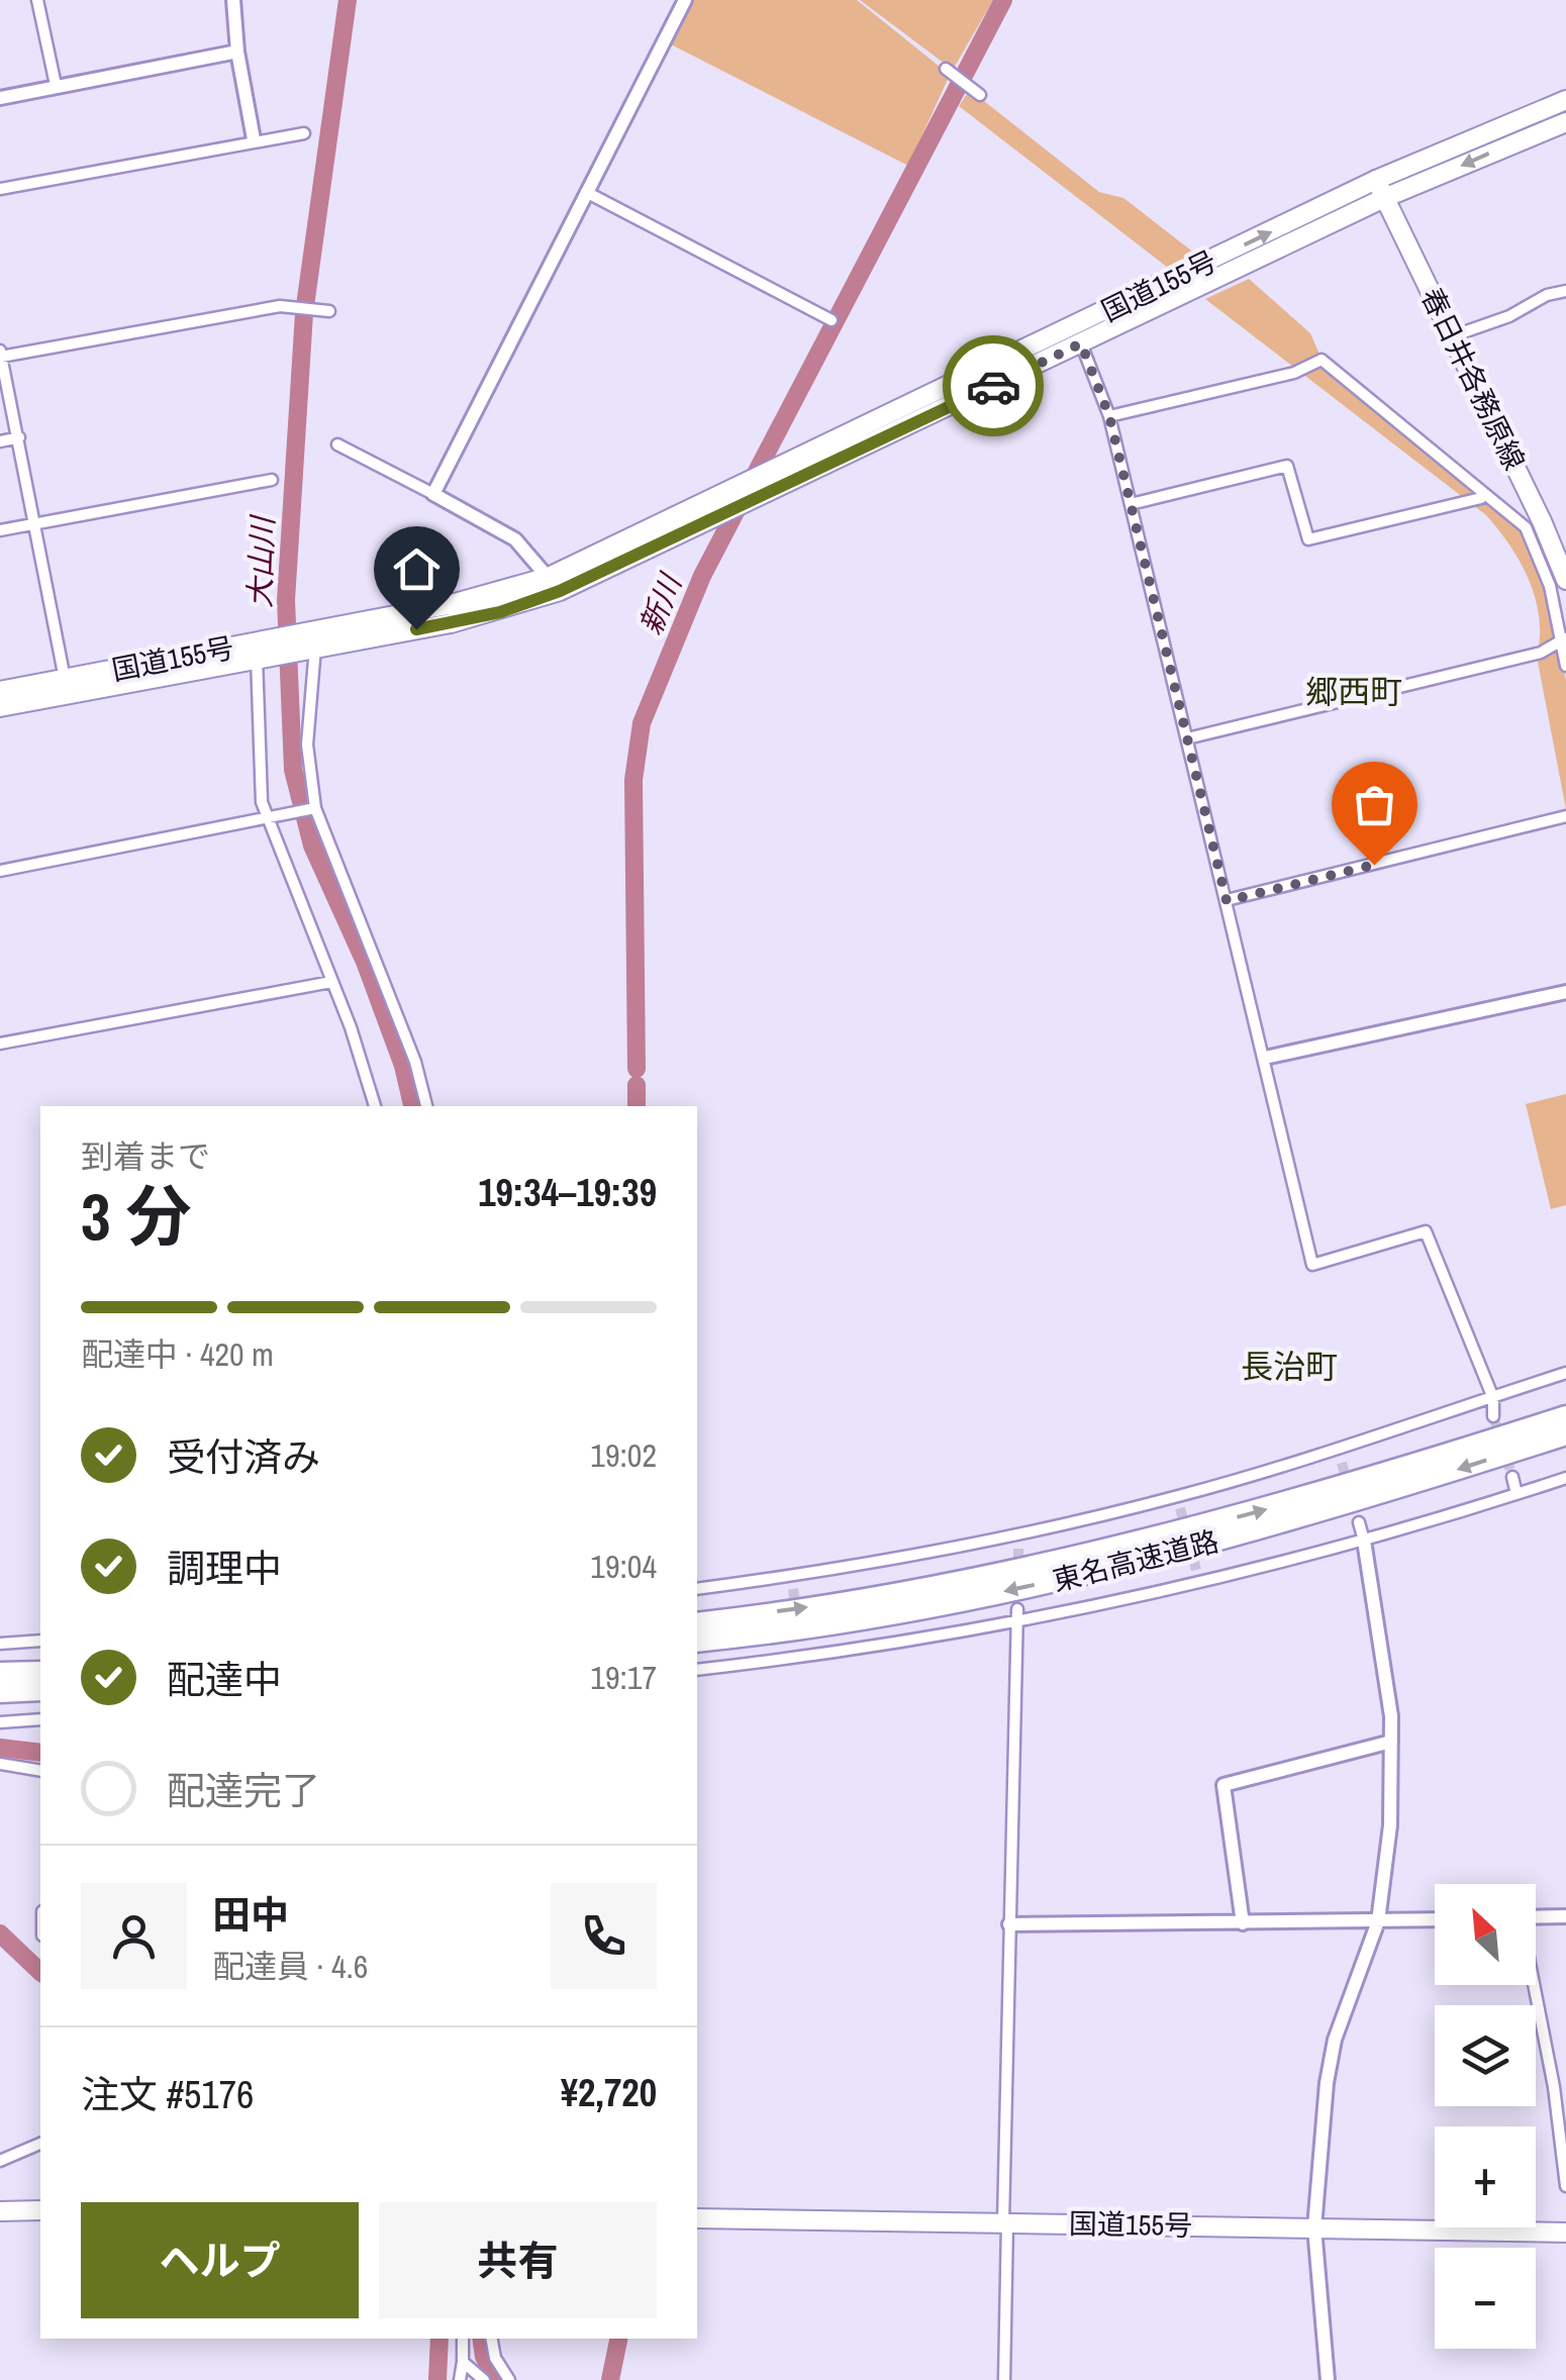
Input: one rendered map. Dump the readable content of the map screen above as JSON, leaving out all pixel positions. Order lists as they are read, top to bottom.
{
  "streets": {
    "highway": ["東名高速道路"],
    "main road": ["国道155号", "春日井各務原線"]
  },
  "crossings": [
    ["国道155号", "春日井各務原線"]
  ],
  "districts": ["郷西町", "長治町"],
  "water": ["大山川", "新川"],
  "north": "top left",
  "page": {
    "heading": ["3 分", "到着まで", "19:34–19:39"],
    "panel": [
      "田中",
      "配達員 · 4.6",
      "注文 #5176",
      "¥2,720"
    ],
    "bar": "配達中 · 420 m",
    "list": [
      ["受付済み", "19:02"],
      ["調理中", "19:04"],
      ["配達中", "19:17"],
      "配達完了"
    ],
    "map_buttons": ["+", "−"],
    "buttons": ["ヘルプ", "共有"]
  }
}
